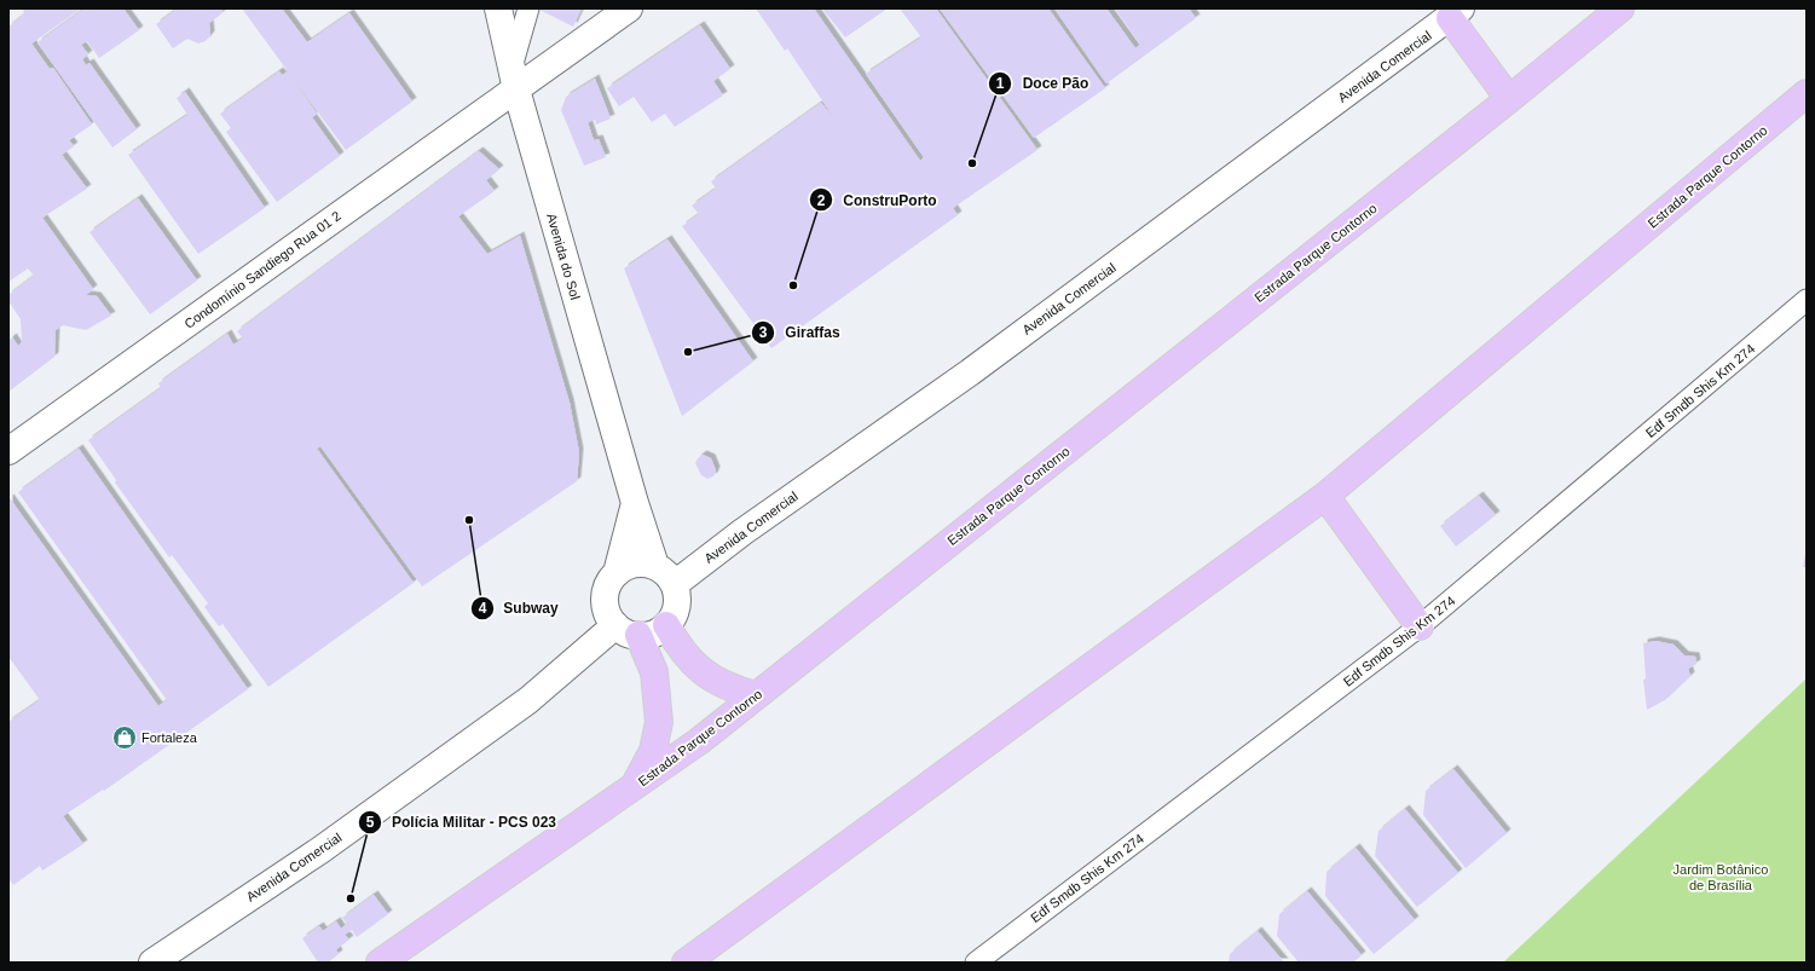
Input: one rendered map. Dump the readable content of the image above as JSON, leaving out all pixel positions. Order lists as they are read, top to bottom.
{
  "streets": {
    "highway": ["Estrada Parque Contorno"],
    "street": ["Avenida Comercial", "Avenida do Sol", "Condomínio Sandiego Rua 01 2"],
    "lane": ["Edf Smdb Shis Km 274"]
  },
  "crossings": [
    ["Avenida Comercial", "Avenida do Sol"],
    ["Avenida do Sol", "Condomínio Sandiego Rua 01 2"]
  ],
  "parks": ["Jardim Botânico de Brasília"],
  "places": {
    "other": [
      "Doce Pão",
      "ConstruPorto",
      "Giraffas",
      "Subway",
      "Polícia Militar - PCS 023"
    ],
    "shop": ["Fortaleza"]
  }
}
